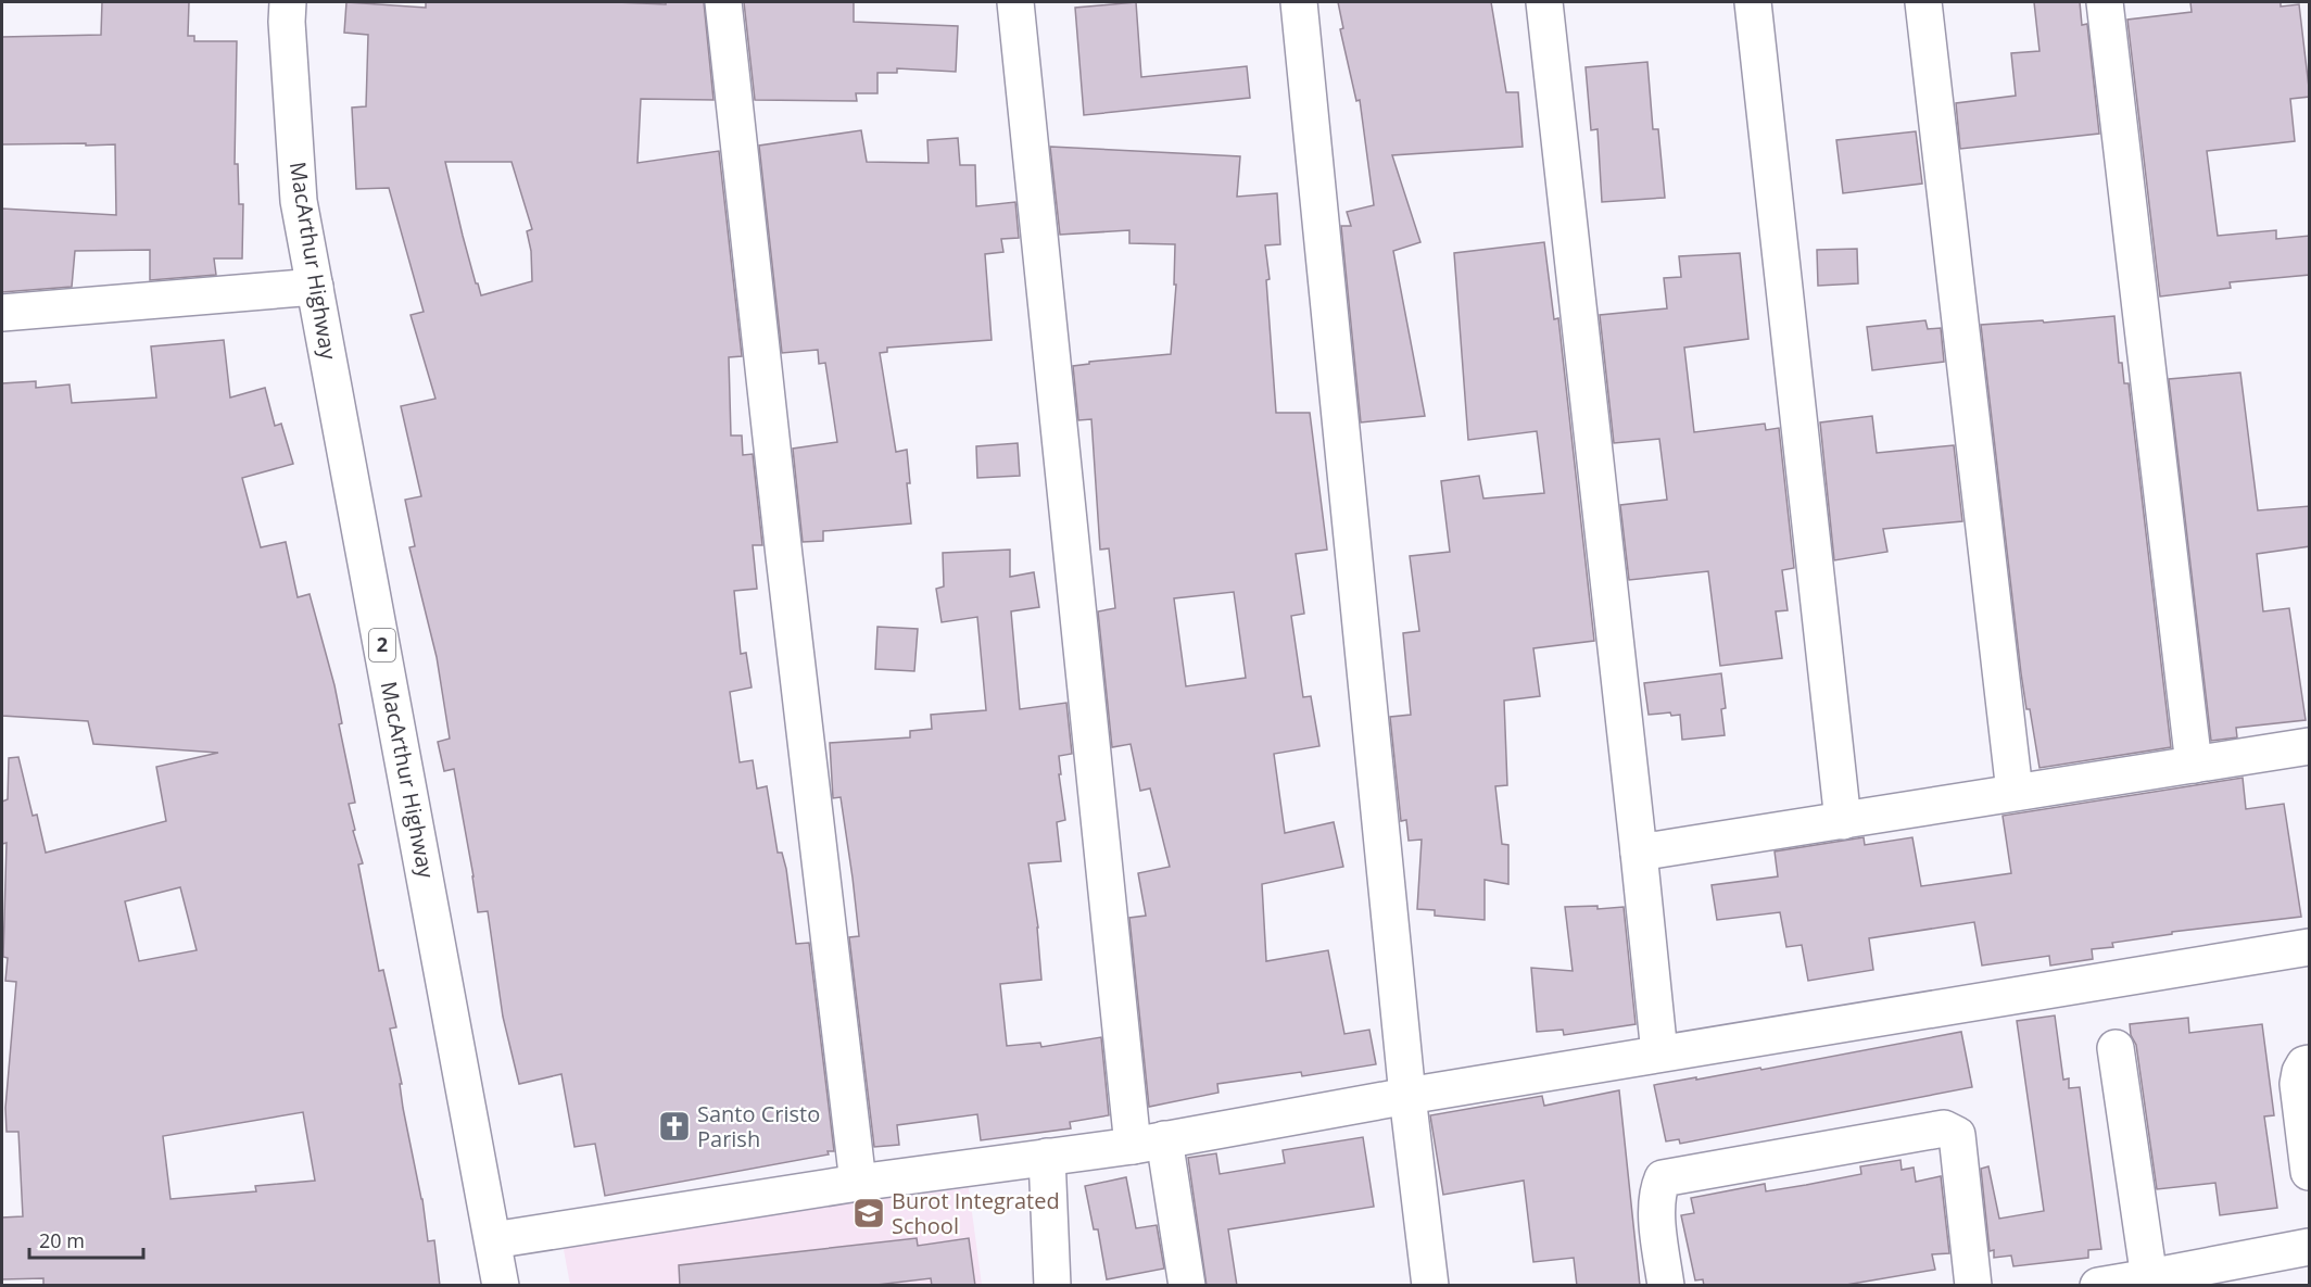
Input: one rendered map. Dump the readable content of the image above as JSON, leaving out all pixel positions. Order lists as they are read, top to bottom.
{
  "streets": {
    "main road": ["MacArthur Highway", "2"]
  },
  "places": {
    "church": ["Santo Cristo Parish"],
    "school or university": ["Burot Integrated School"]
  },
  "scale_bar": "20 m"
}
